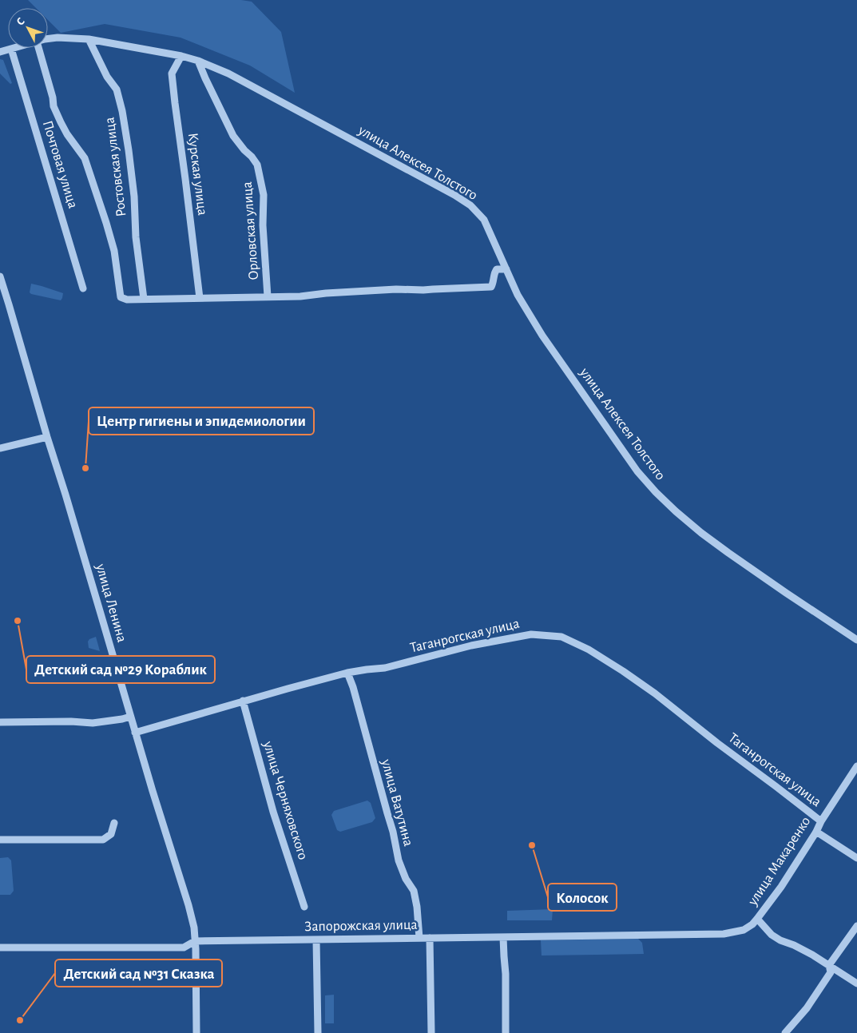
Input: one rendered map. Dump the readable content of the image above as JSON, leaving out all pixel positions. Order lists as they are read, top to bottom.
{
  "streets": {
    "street": [
      "улица Алексея Толстого",
      "Почтовая улица",
      "Ростовская улица",
      "Курская улица",
      "Орловская улица",
      "улица Ленина",
      "Таганрогская улица",
      "улица Черняховского",
      "улица Ватутина",
      "улица Макаренко",
      "Запорожская улица"
    ]
  },
  "crossings": [
    ["улица Алексея Толстого", "Почтовая улица"],
    ["улица Алексея Толстого", "Ростовская улица"],
    ["улица Алексея Толстого", "Курская улица"],
    ["улица Алексея Толстого", "Орловская улица"],
    ["Ростовская улица", "Орловская улица"],
    ["Курская улица", "Орловская улица"],
    ["улица Ленина", "Таганрогская улица"],
    ["улица Ленина", "Запорожская улица"],
    ["Таганрогская улица", "улица Черняховского"],
    ["Таганрогская улица", "улица Ватутина"],
    ["Таганрогская улица", "улица Макаренко"],
    ["улица Ватутина", "Запорожская улица"],
    ["улица Макаренко", "Запорожская улица"]
  ],
  "places": [
    "Центр гигиены и эпидемиологии",
    "Детский сад №29 Кораблик",
    "Колосок",
    "Детский сад №31 Сказка"
  ],
  "north": "top left"
}
